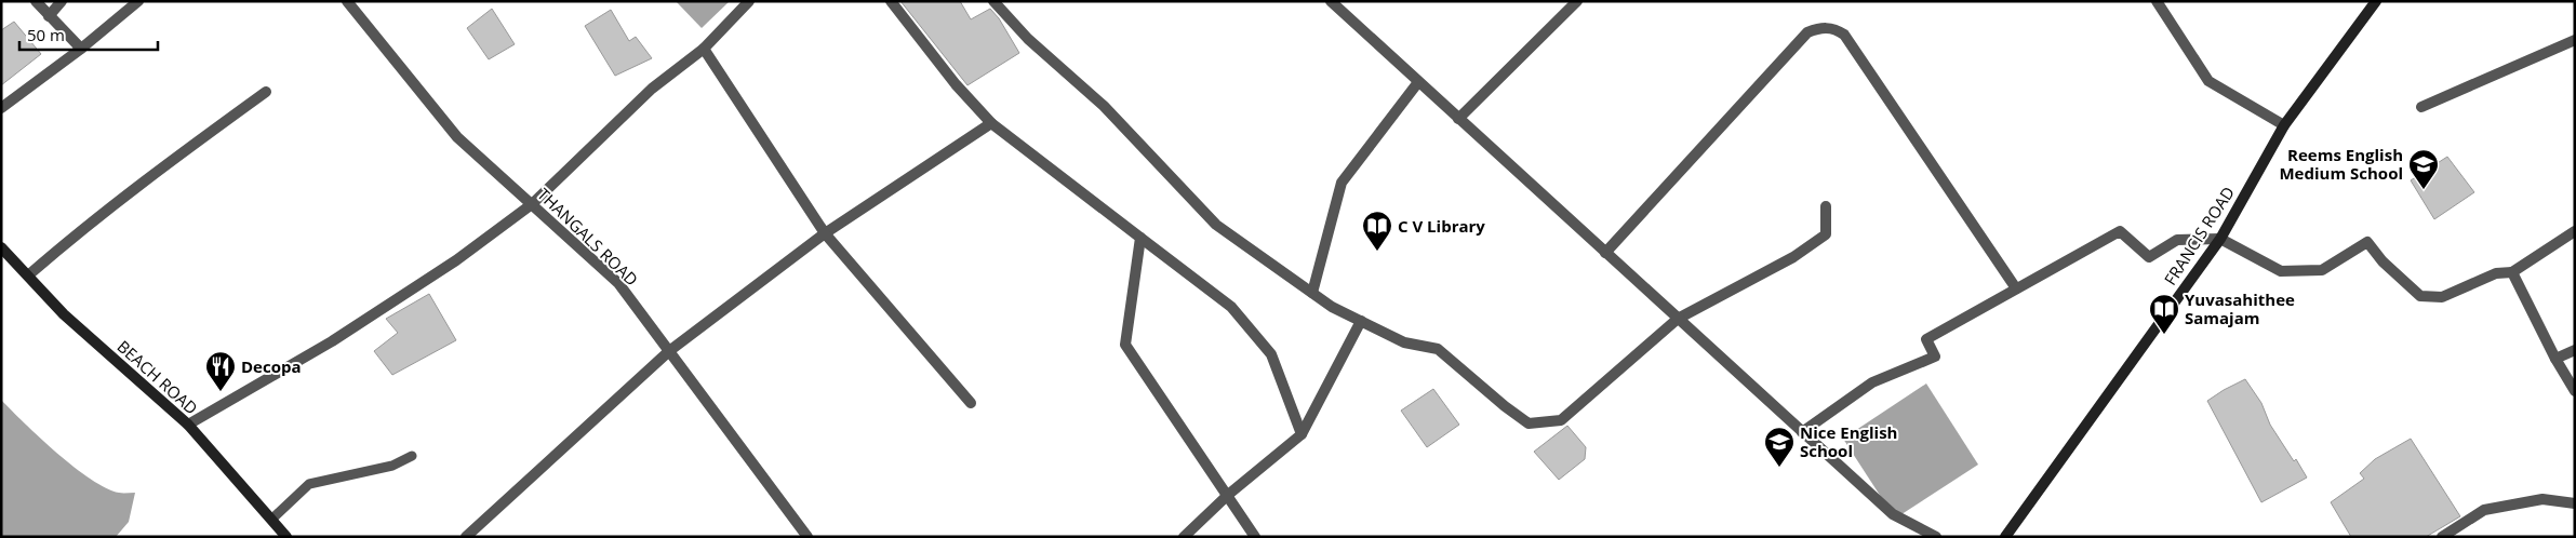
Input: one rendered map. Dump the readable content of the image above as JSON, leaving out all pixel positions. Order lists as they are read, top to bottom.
{
  "streets": {
    "main road": ["FRANCIS ROAD", "BEACH ROAD"],
    "street": ["THANGALS ROAD"]
  },
  "places": {
    "school or university": ["Reems English Medium School", "Nice English School"],
    "library": ["C V Library", "Yuvasahithee Samajam"],
    "restaurant": ["Decopa"]
  },
  "scale_bar": "50 m"
}
